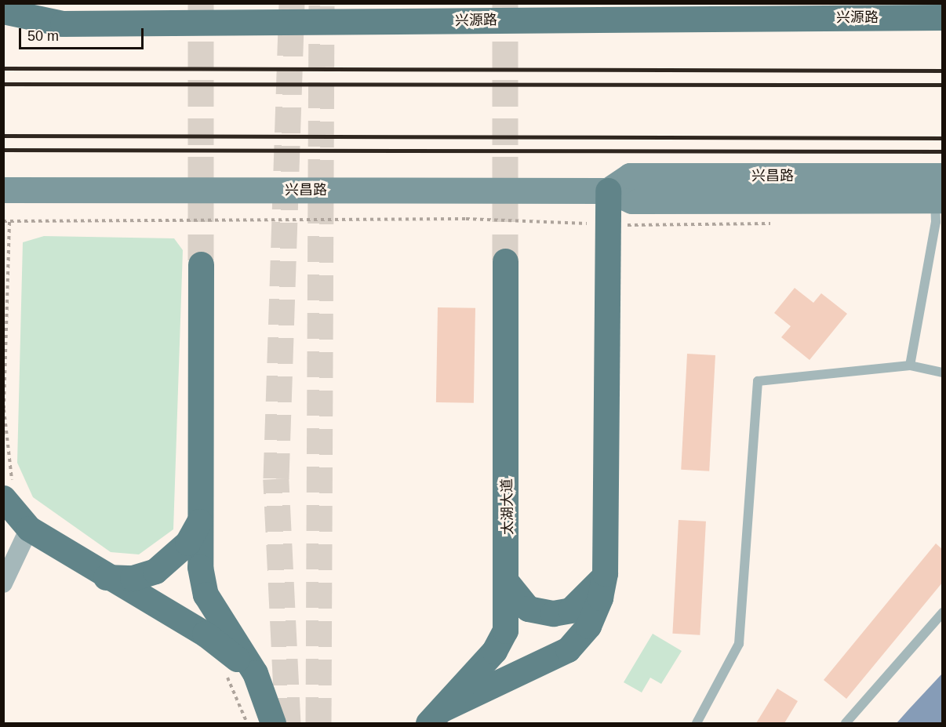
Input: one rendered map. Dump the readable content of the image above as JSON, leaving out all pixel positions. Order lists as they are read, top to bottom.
{
  "streets": {
    "main road": ["兴源路", "兴昌路", "太湖大道"]
  },
  "scale_bar": "50 m"
}
